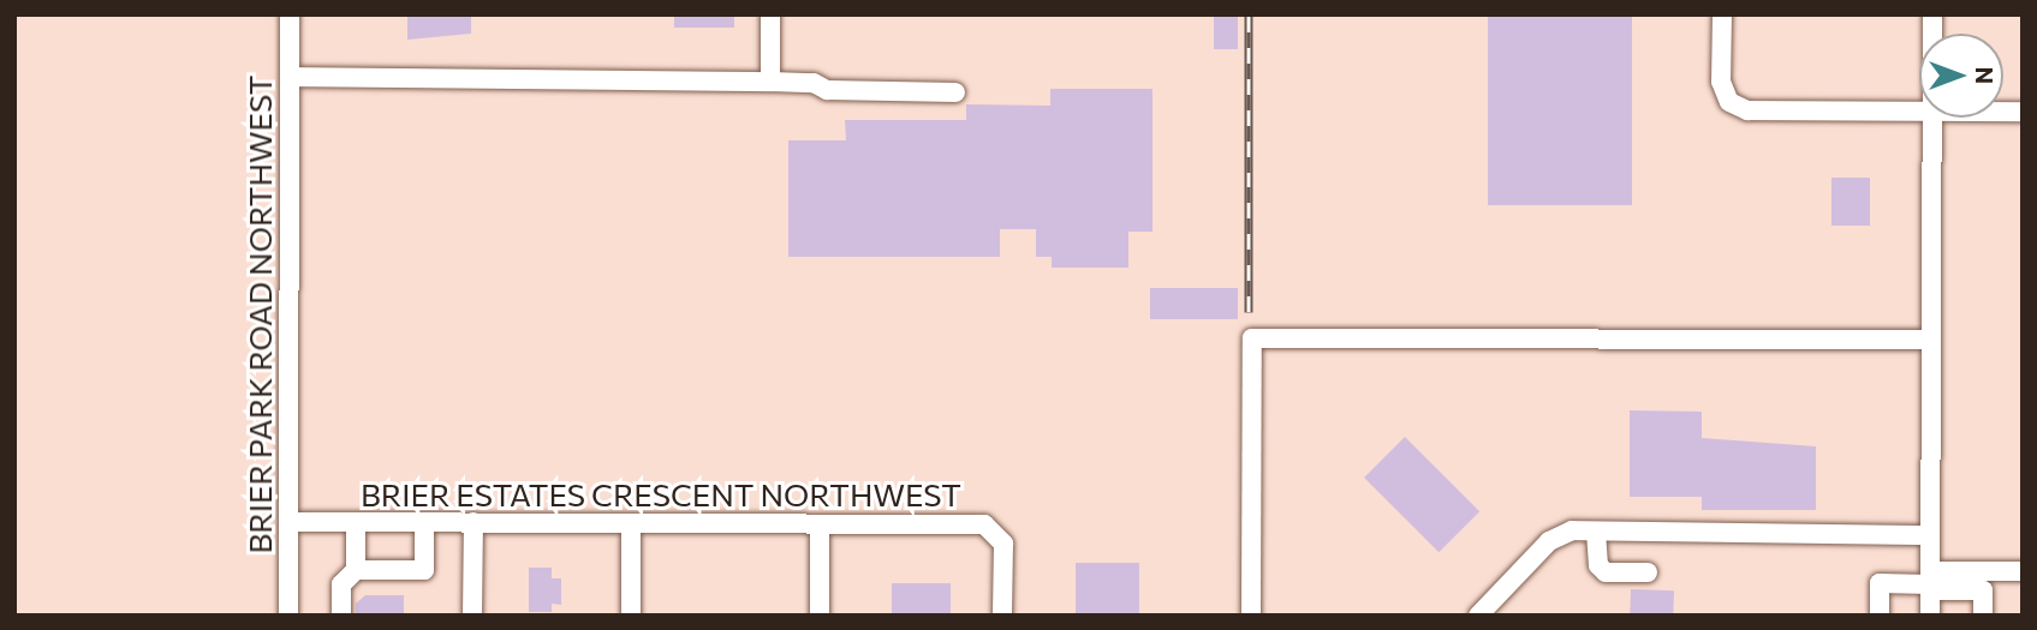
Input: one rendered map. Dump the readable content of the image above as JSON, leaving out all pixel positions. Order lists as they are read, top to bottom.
{
  "streets": {
    "street": ["BRIER PARK ROAD NORTHWEST", "BRIER ESTATES CRESCENT NORTHWEST"]
  },
  "crossings": [
    ["BRIER PARK ROAD NORTHWEST", "BRIER ESTATES CRESCENT NORTHWEST"]
  ],
  "north": "right"
}
